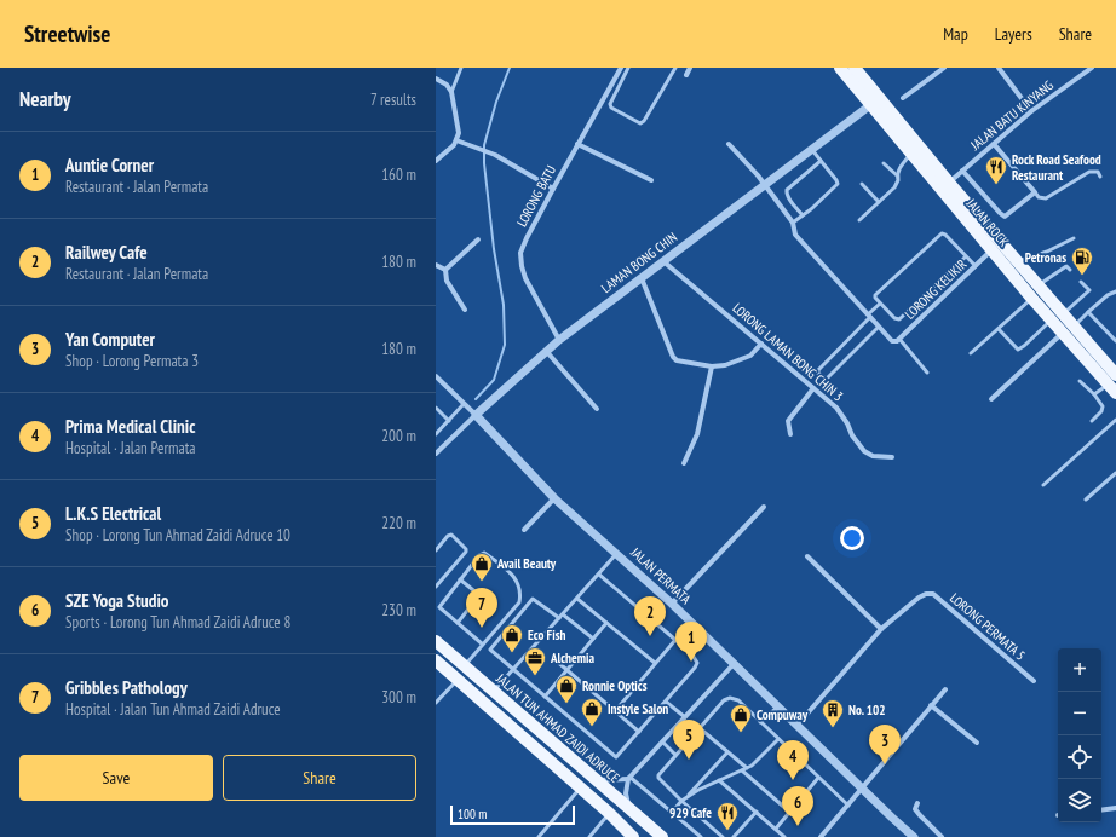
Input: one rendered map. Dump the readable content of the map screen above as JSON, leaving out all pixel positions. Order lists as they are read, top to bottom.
{
  "streets": {
    "main road": ["JALAN ROCK", "JALAN TUN AHMAD ZAIDI ADRUCE"],
    "street": [
      "JALAN BATU KINYANG",
      "LORONG BATU",
      "LAMAN BONG CHIN",
      "LORONG KELIKIR",
      "LORONG LAMAN BONG CHIN 3",
      "JALAN PERMATA",
      "LORONG PERMATA 5"
    ]
  },
  "crossings": [
    ["JALAN BATU KINYANG", "JALAN ROCK"],
    ["LORONG BATU", "LAMAN BONG CHIN"],
    ["JALAN ROCK", "LAMAN BONG CHIN"],
    ["JALAN ROCK", "LORONG KELIKIR"],
    ["LAMAN BONG CHIN", "LORONG LAMAN BONG CHIN 3"],
    ["LAMAN BONG CHIN", "JALAN PERMATA"],
    ["JALAN PERMATA", "LORONG PERMATA 5"]
  ],
  "places": {
    "restaurant": ["Rock Road Seafood Restaurant", "929 Cafe"],
    "fuel station": ["Petronas"],
    "shop": [
      "Avail Beauty",
      "Eco Fish",
      "Ronnie Optics",
      "Instyle Salon",
      "Compuway"
    ],
    "office": ["Alchemia"],
    "building": ["No. 102"]
  },
  "scale_bar": "100 m",
  "page": {
    "header": "Streetwise",
    "nav": ["Map", "Layers", "Share"],
    "heading": ["Nearby", "7 results"],
    "list": [
      {
        "mark": "1",
        "name": "Auntie Corner",
        "note": "Restaurant · Jalan Permata",
        "value": "160 m"
      },
      {
        "mark": "2",
        "name": "Railwey Cafe",
        "note": "Restaurant · Jalan Permata",
        "value": "180 m"
      },
      {
        "mark": "3",
        "name": "Yan Computer",
        "note": "Shop · Lorong Permata 3",
        "value": "180 m"
      },
      {
        "mark": "4",
        "name": "Prima Medical Clinic",
        "note": "Hospital · Jalan Permata",
        "value": "200 m"
      },
      {
        "mark": "5",
        "name": "L.K.S Electrical",
        "note": "Shop · Lorong Tun Ahmad Zaidi Adruce 10",
        "value": "220 m"
      },
      {
        "mark": "6",
        "name": "SZE Yoga Studio",
        "note": "Sports · Lorong Tun Ahmad Zaidi Adruce 8",
        "value": "230 m"
      },
      {
        "mark": "7",
        "name": "Gribbles Pathology",
        "note": "Hospital · Jalan Tun Ahmad Zaidi Adruce",
        "value": "300 m"
      }
    ],
    "pins": [
      "7",
      "2",
      "1",
      "5",
      "3",
      "4",
      "6"
    ],
    "map_buttons": ["+", "−"],
    "buttons": ["Save", "Share"],
    "scale": "100 m"
  }
}
